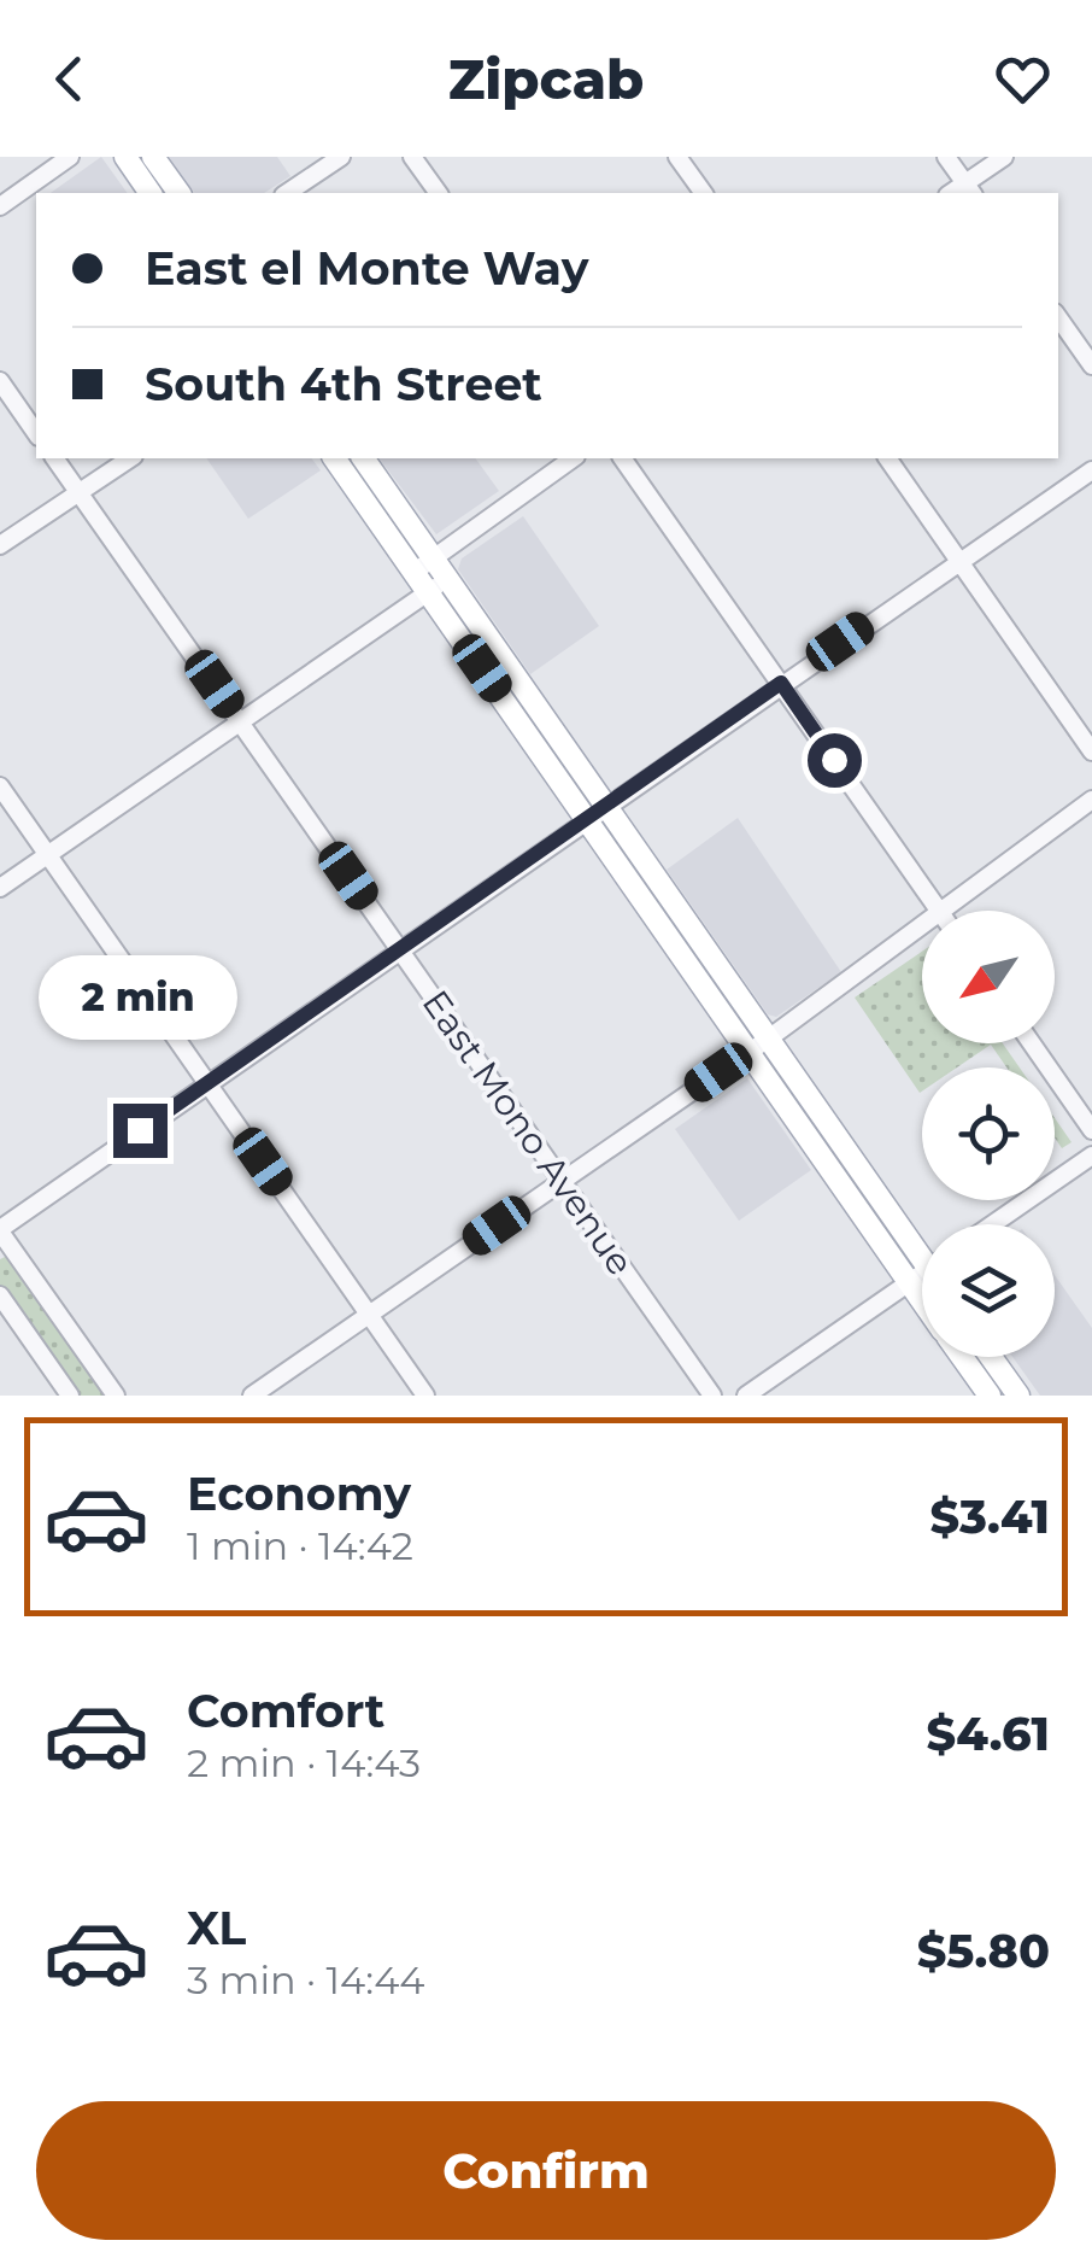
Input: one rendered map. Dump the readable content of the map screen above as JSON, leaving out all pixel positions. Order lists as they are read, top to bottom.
{
  "streets": {
    "street": ["East Mono Avenue"]
  },
  "north": "bottom left",
  "page": {
    "header": "Zipcab",
    "banner": ["East el Monte Way", "South 4th Street"],
    "bubble": "2 min",
    "list": [
      {
        "name": "Economy",
        "note": "1 min · 14:42",
        "value": "$3.41"
      },
      {
        "name": "Comfort",
        "note": "2 min · 14:43",
        "value": "$4.61"
      },
      {
        "name": "XL",
        "note": "3 min · 14:44",
        "value": "$5.80"
      }
    ],
    "buttons": "Confirm"
  }
}
